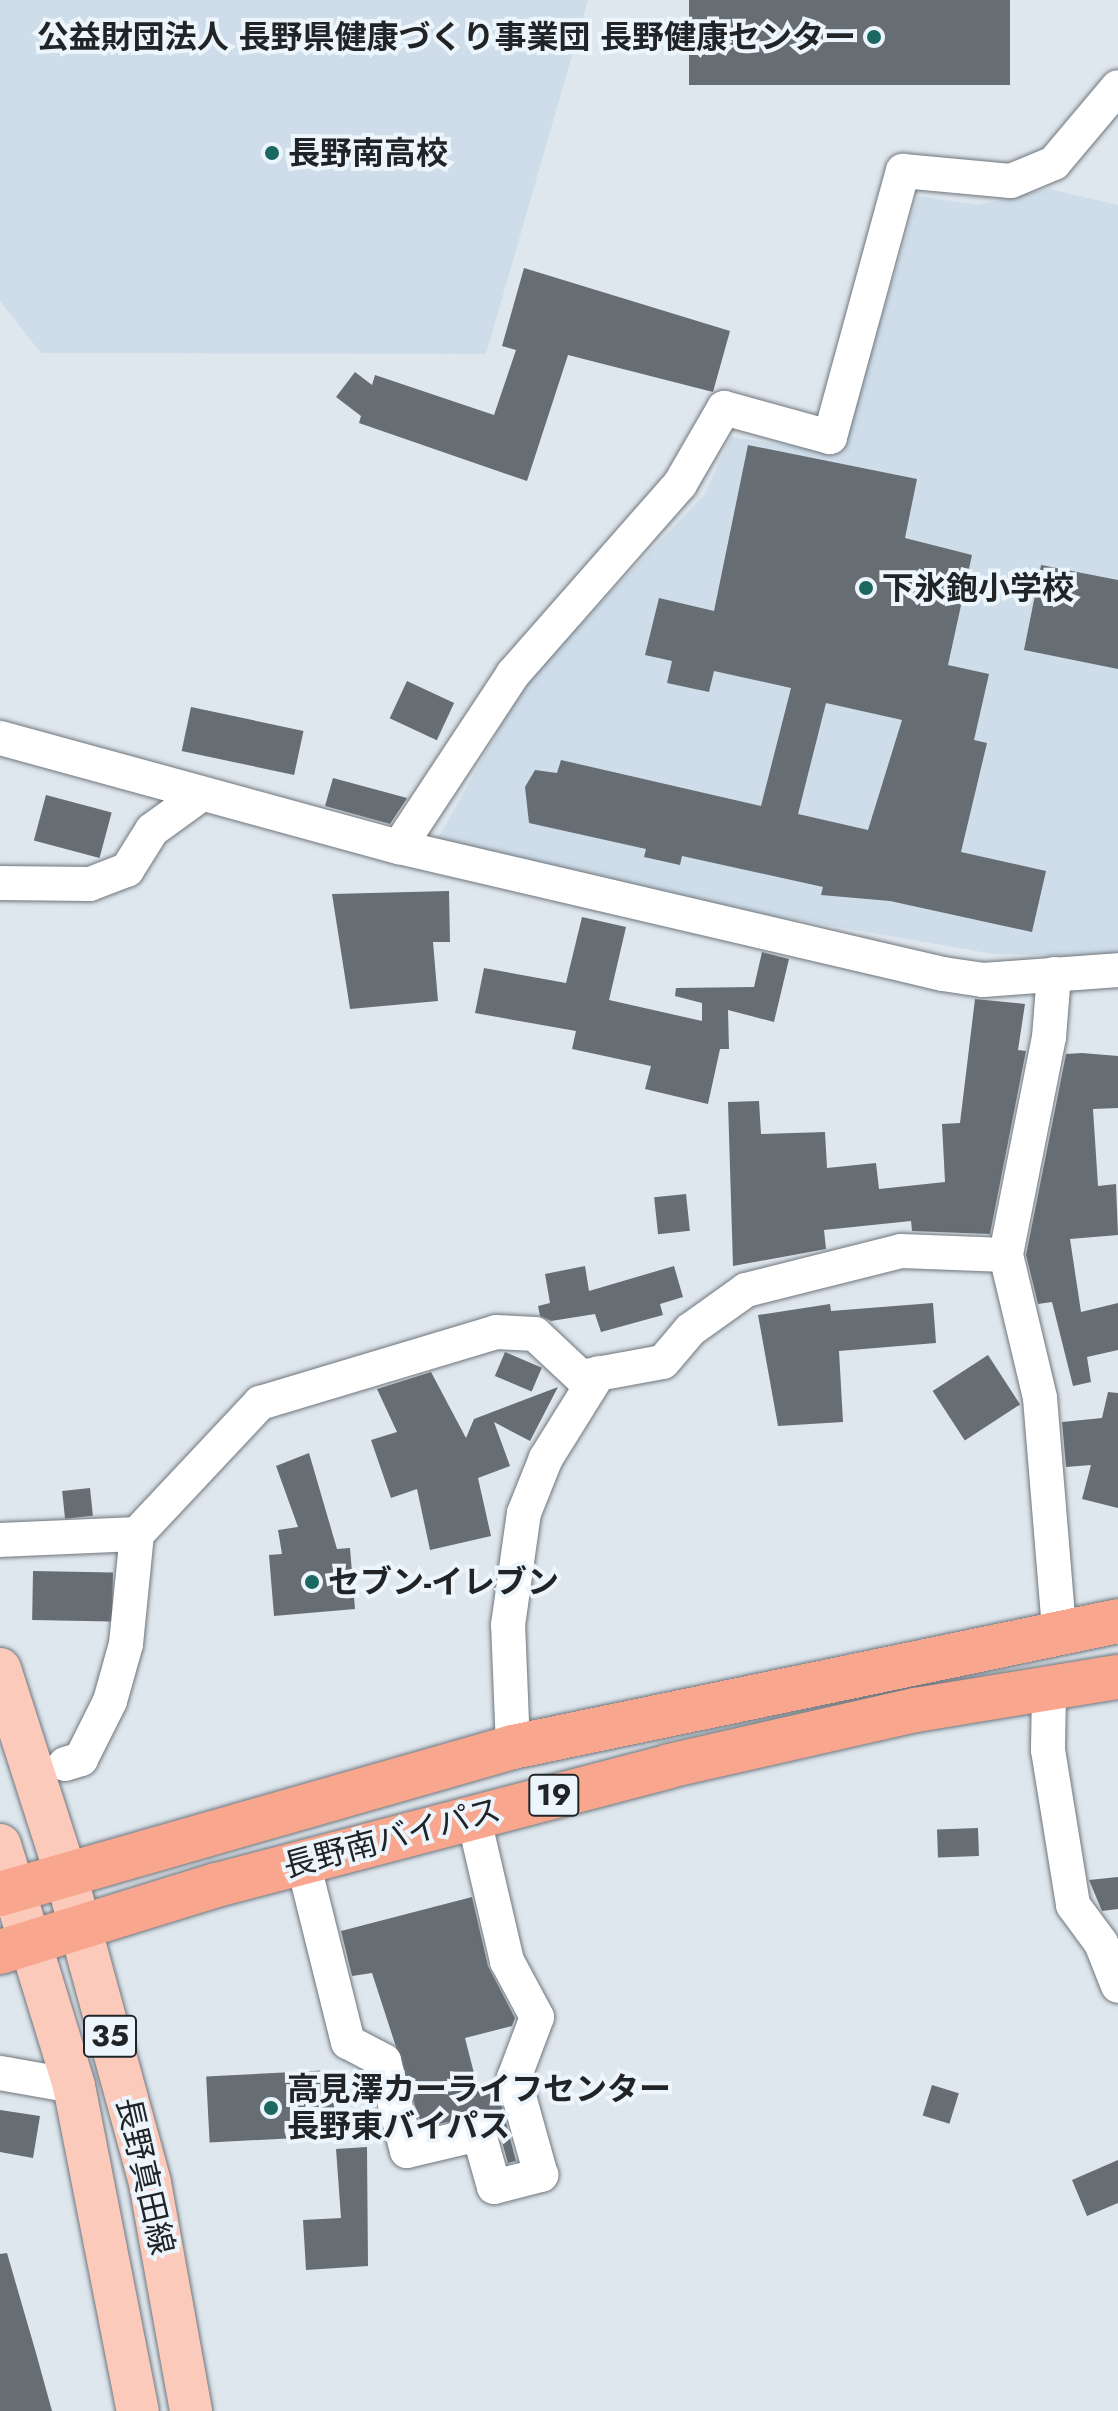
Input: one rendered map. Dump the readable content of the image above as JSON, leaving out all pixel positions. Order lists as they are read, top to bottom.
{
  "streets": {
    "highway": ["19", "長野南バイパス"],
    "main road": ["35", "長野真田線"]
  },
  "crossings": [
    ["長野南バイパス", "長野真田線"]
  ],
  "places": [
    "公益財団法人 長野県健康づくり事業団 長野健康センター",
    "長野南高校",
    "下氷鉋小学校",
    "セブン-イレブン",
    "高見澤カーライフセンター 長野東バイパス"
  ]
}
